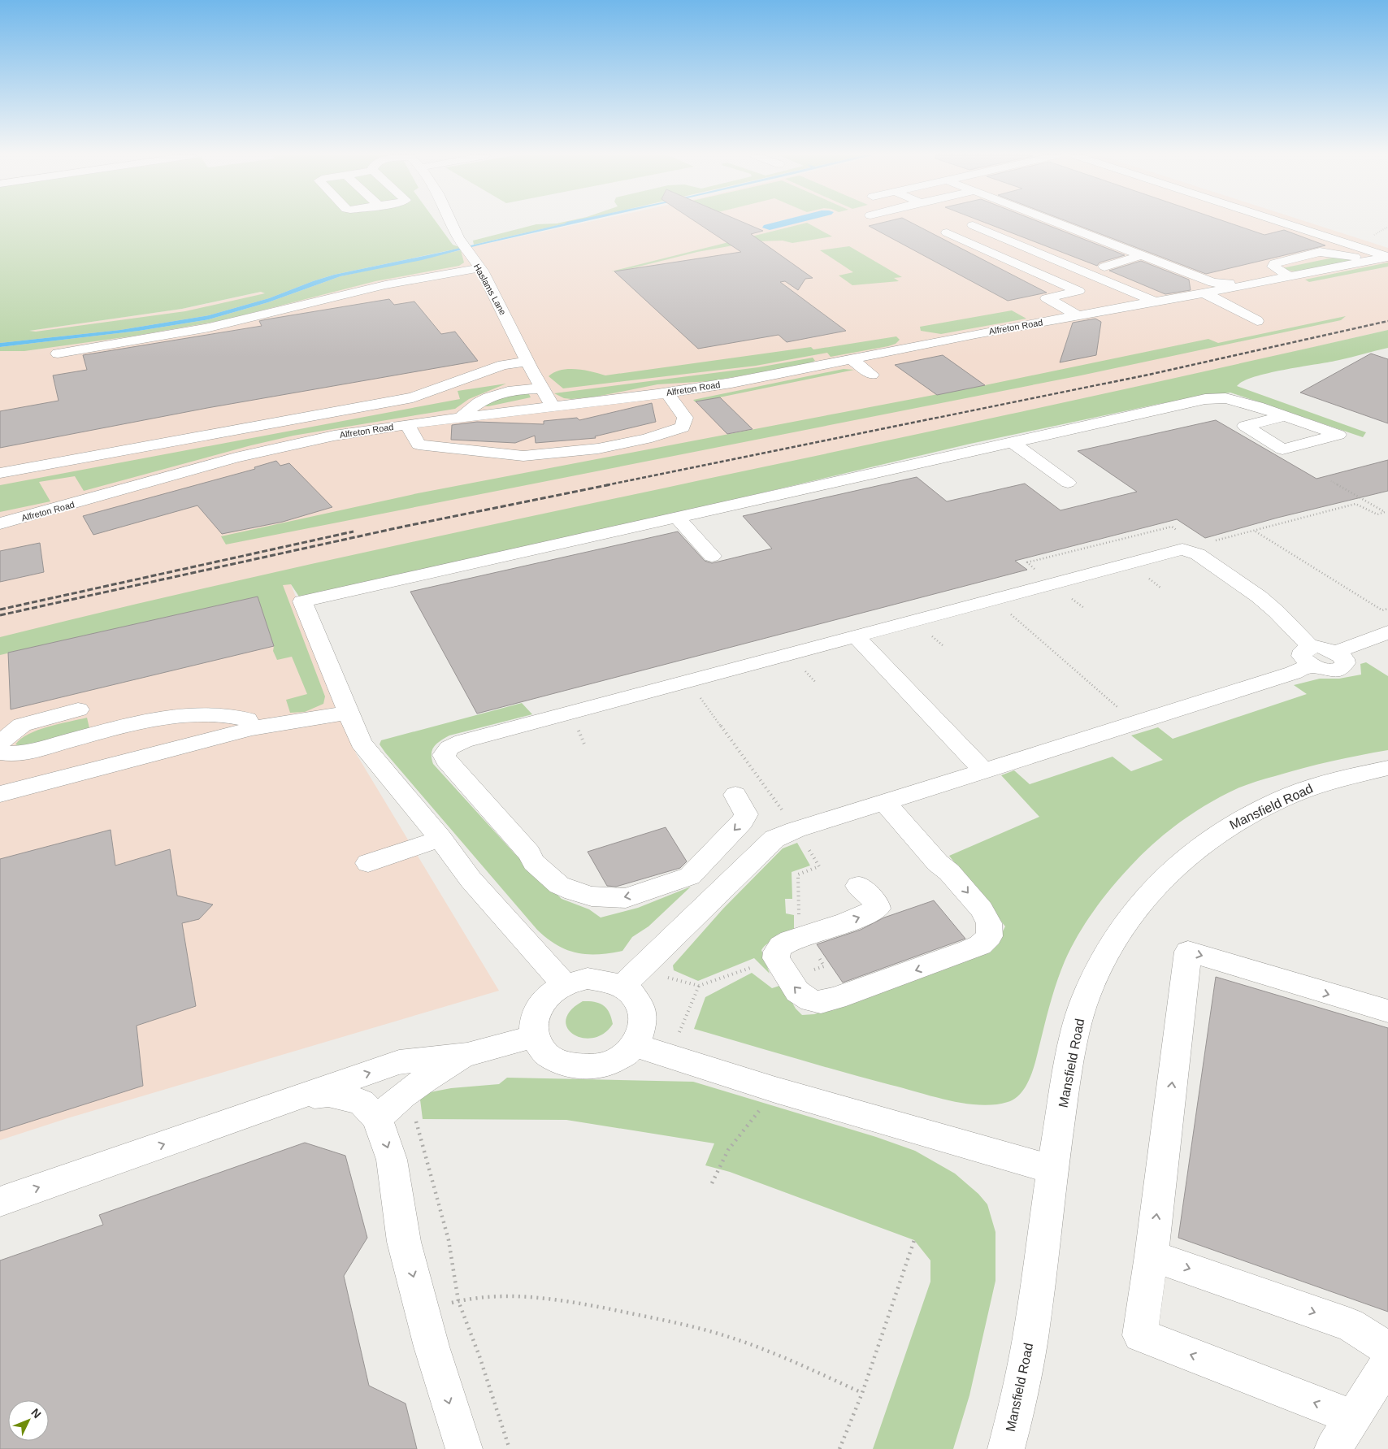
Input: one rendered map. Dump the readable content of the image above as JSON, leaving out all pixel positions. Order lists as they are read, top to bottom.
{
  "streets": {
    "street": ["Haslams Lane", "Alfreton Road", "Mansfield Road"]
  },
  "crossings": [
    ["Haslams Lane", "Alfreton Road"]
  ],
  "north": "top right"
}
